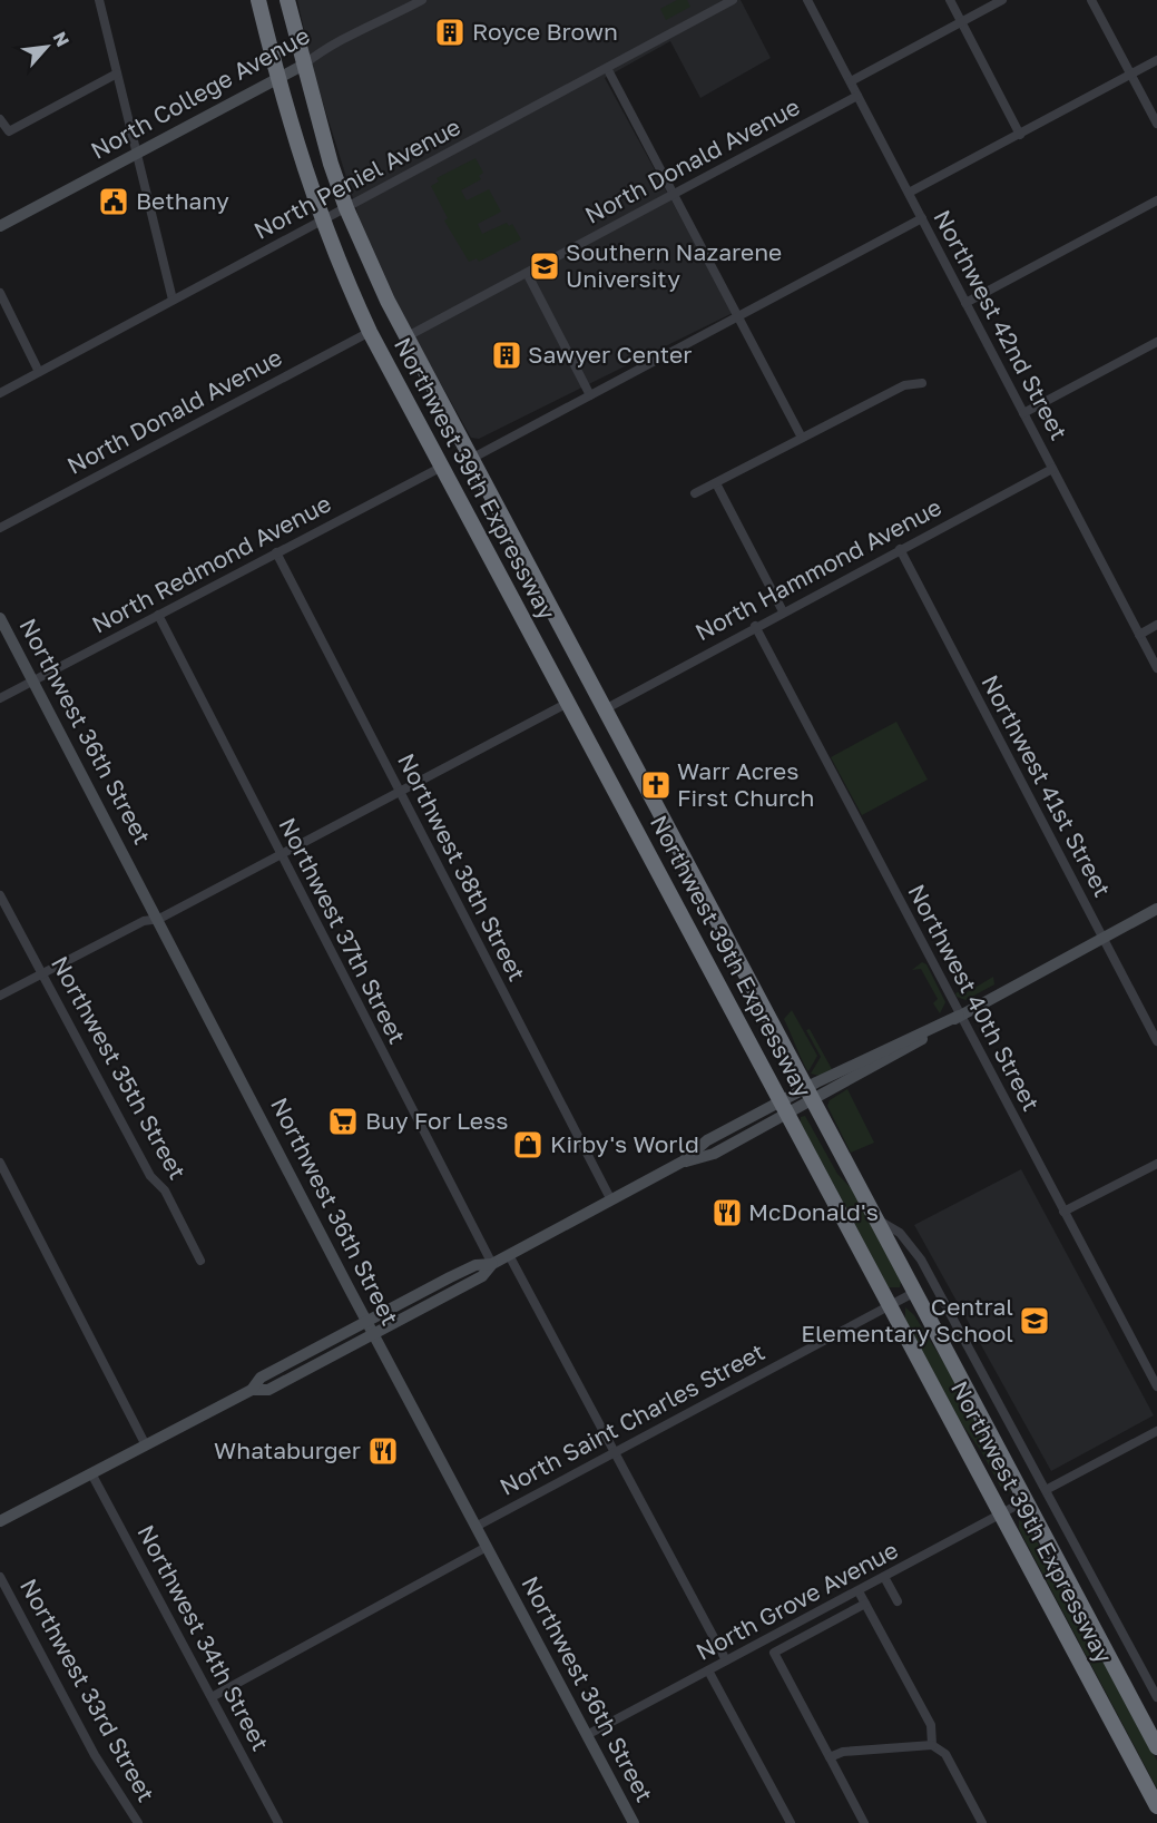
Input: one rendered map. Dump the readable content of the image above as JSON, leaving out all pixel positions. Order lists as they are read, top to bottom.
{
  "streets": {
    "highway": ["Northwest 39th Expressway"],
    "main road": ["North College Avenue", "Northwest 36th Street"],
    "street": [
      "North Donald Avenue",
      "North Peniel Avenue",
      "Northwest 42nd Street",
      "North Redmond Avenue",
      "North Hammond Avenue",
      "Northwest 41st Street",
      "Northwest 38th Street",
      "Northwest 37th Street",
      "Northwest 40th Street",
      "Northwest 35th Street",
      "North Saint Charles Street",
      "North Grove Avenue",
      "Northwest 34th Street",
      "Northwest 33rd Street"
    ]
  },
  "crossings": [
    ["North College Avenue", "Northwest 39th Expressway"],
    ["North Donald Avenue", "Northwest 42nd Street"],
    ["North Donald Avenue", "Northwest 39th Expressway"],
    ["North Peniel Avenue", "Northwest 39th Expressway"],
    ["Northwest 42nd Street", "North Hammond Avenue"],
    ["Northwest 39th Expressway", "North Redmond Avenue"],
    ["Northwest 39th Expressway", "North Hammond Avenue"],
    ["Northwest 39th Expressway", "North Saint Charles Street"],
    ["Northwest 39th Expressway", "North Grove Avenue"],
    ["North Redmond Avenue", "Northwest 36th Street"],
    ["North Redmond Avenue", "Northwest 38th Street"],
    ["North Redmond Avenue", "Northwest 37th Street"],
    ["North Hammond Avenue", "Northwest 41st Street"],
    ["North Hammond Avenue", "Northwest 40th Street"],
    ["Northwest 36th Street", "North Saint Charles Street"],
    ["Northwest 36th Street", "North Grove Avenue"]
  ],
  "places": {
    "building": ["Royce Brown", "Sawyer Center"],
    "public building": ["Bethany"],
    "school or university": ["Southern Nazarene University", "Central Elementary School"],
    "church": ["Warr Acres First Church"],
    "supermarket": ["Buy For Less"],
    "shop": ["Kirby's World"],
    "restaurant": ["McDonald's", "Whataburger"]
  },
  "north": "top right"
}
